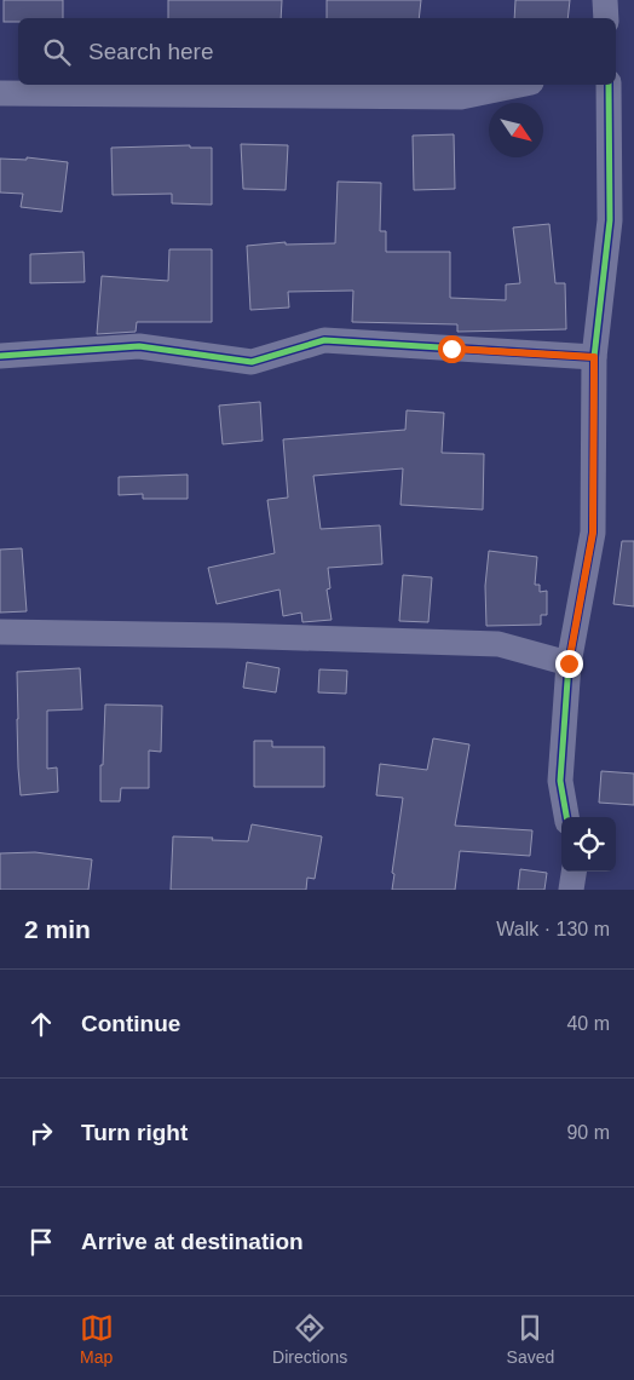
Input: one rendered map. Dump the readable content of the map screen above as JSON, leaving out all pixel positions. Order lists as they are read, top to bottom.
{
  "north": "bottom right",
  "page": {
    "search": "Search here",
    "heading": ["2 min", "Walk · 130 m"],
    "list": [
      ["Continue", "40 m"],
      ["Turn right", "90 m"],
      "Arrive at destination"
    ],
    "nav": ["Map", "Directions", "Saved"]
  }
}
